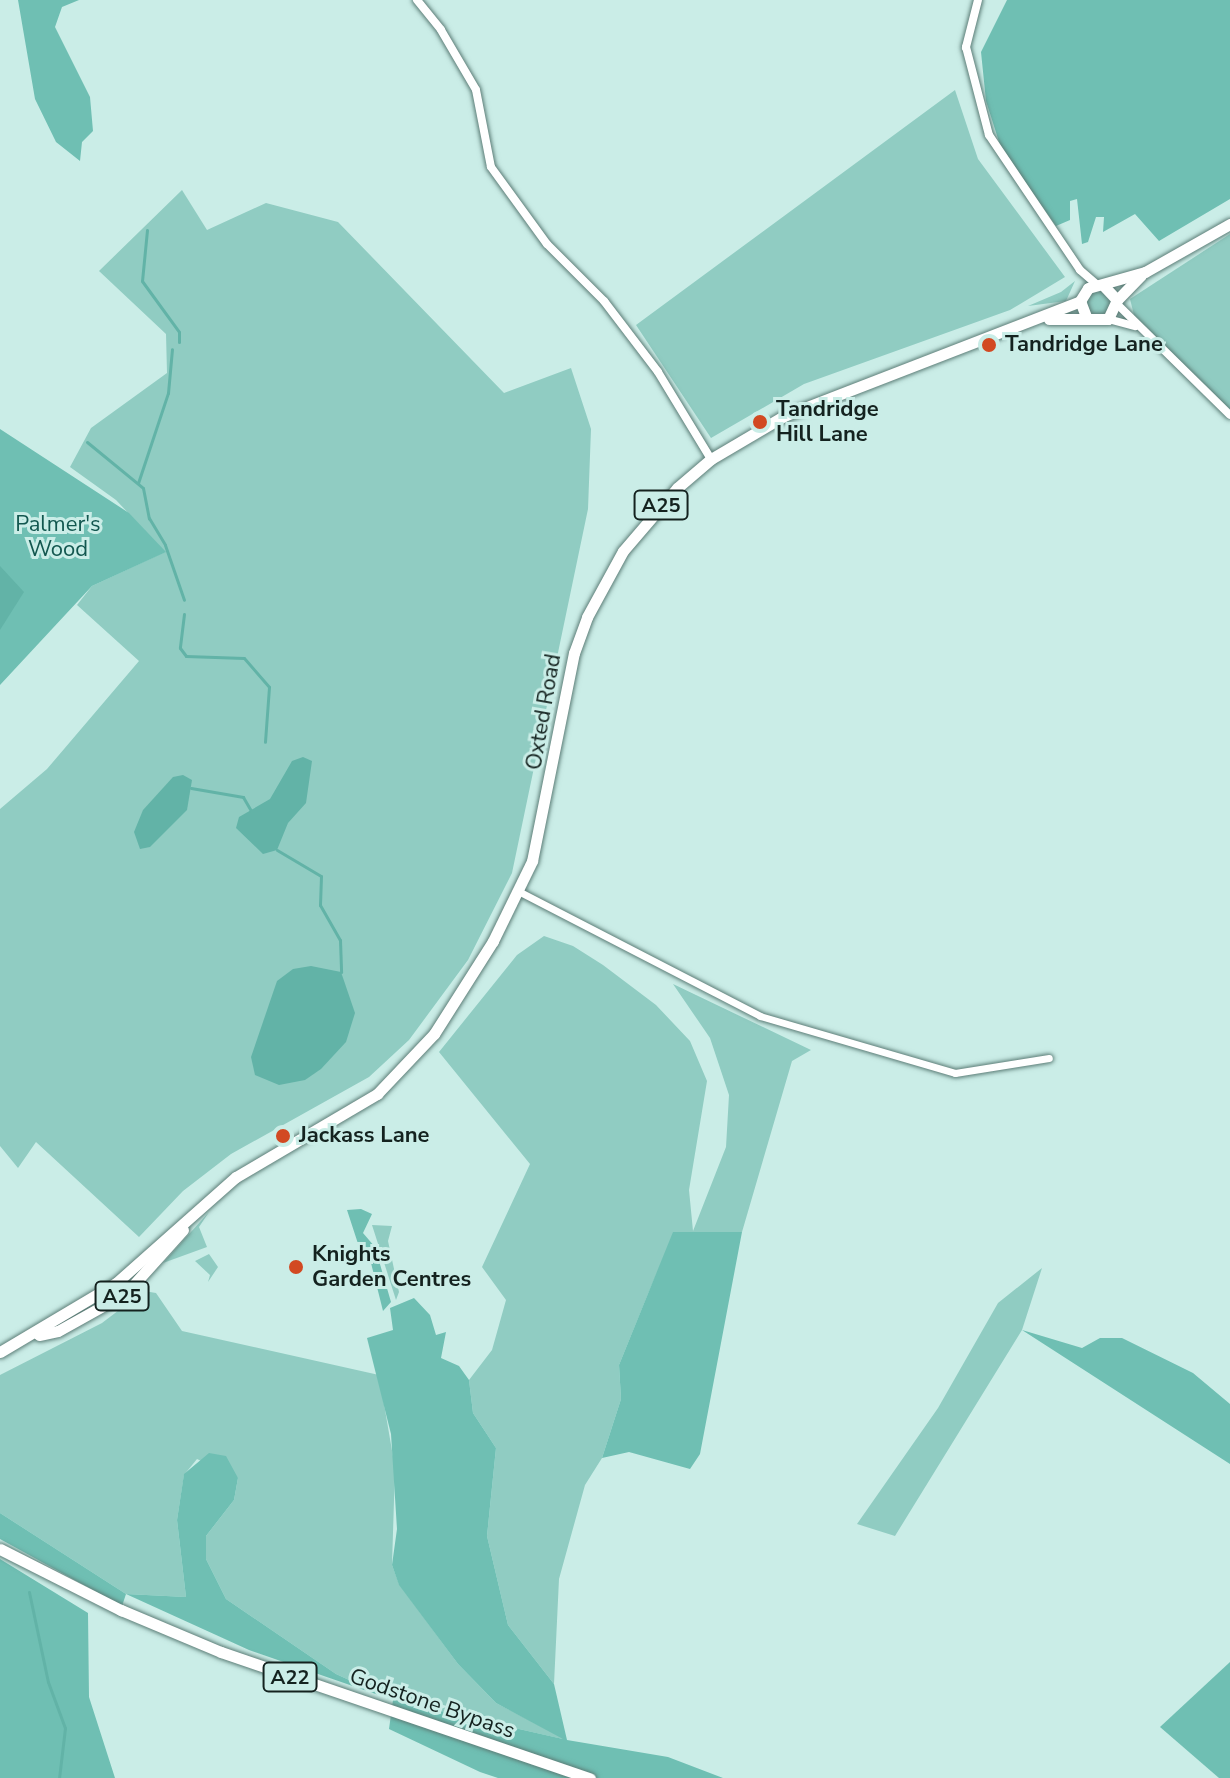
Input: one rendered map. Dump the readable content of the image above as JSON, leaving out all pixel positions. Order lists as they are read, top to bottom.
{
  "streets": {
    "main road": [
      "A25",
      "Oxted Road",
      "A22",
      "Godstone Bypass"
    ]
  },
  "parks": ["Palmer's Wood"],
  "places": [
    "Tandridge Lane",
    "Tandridge Hill Lane",
    "Jackass Lane",
    "Knights Garden Centres"
  ]
}
